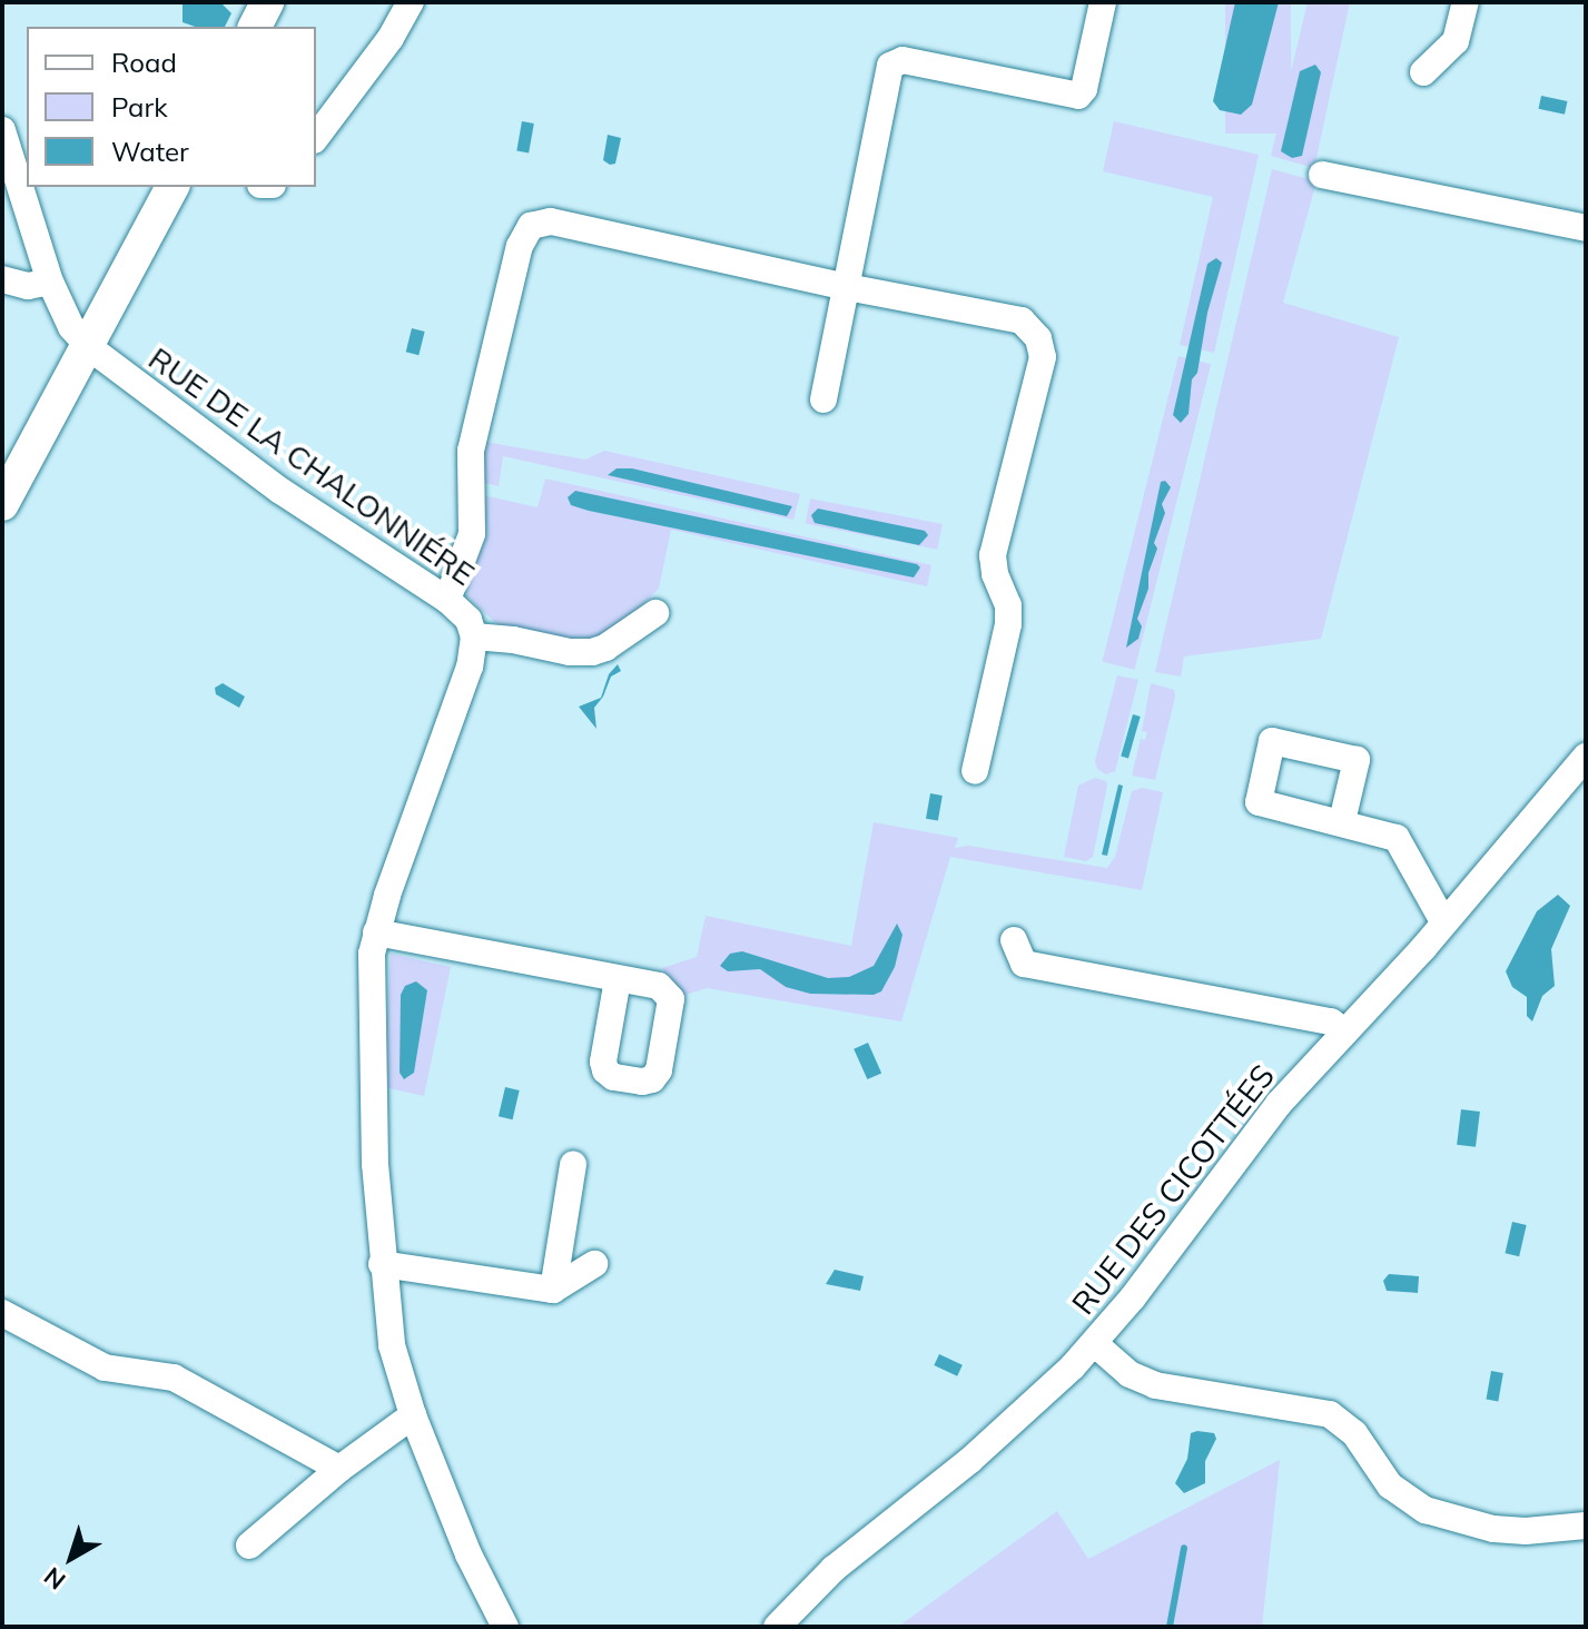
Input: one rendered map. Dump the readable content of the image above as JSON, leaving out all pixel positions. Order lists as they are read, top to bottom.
{
  "streets": {
    "street": ["RUE DE LA CHALONNIÉRE", "RUE DES CICOTTÉES"]
  },
  "legend": ["Road", "Park", "Water"],
  "north": "bottom left"
}
